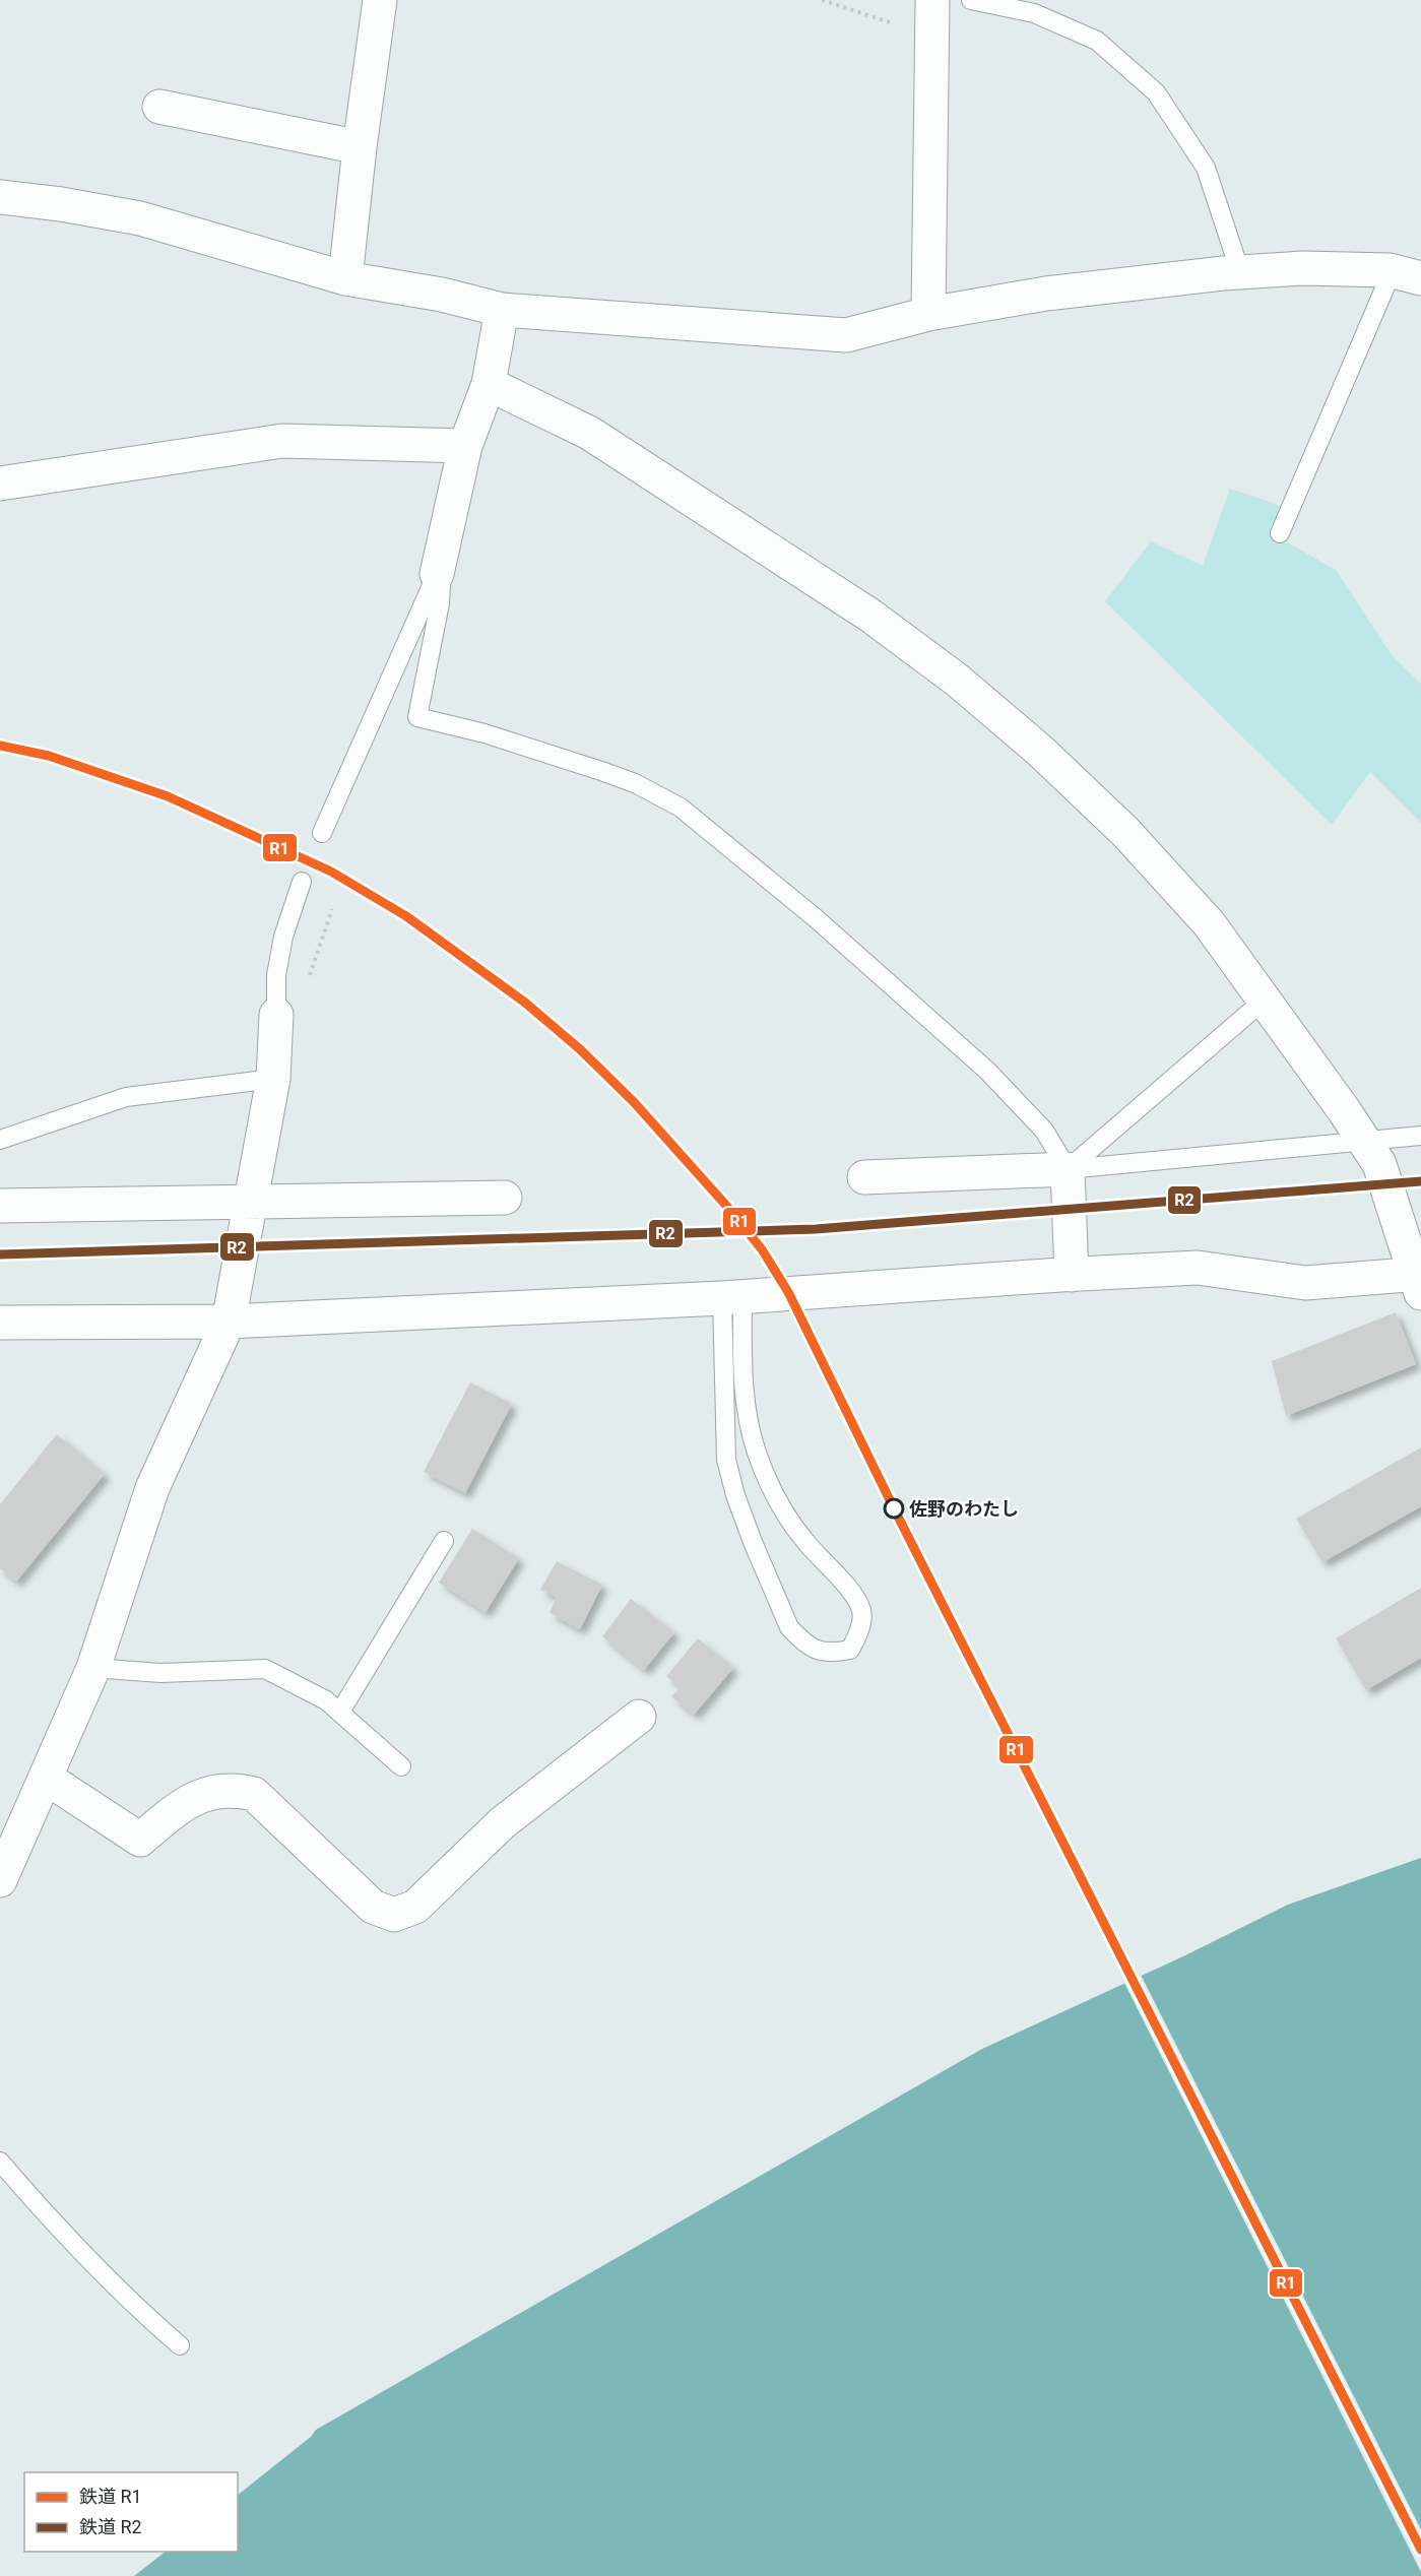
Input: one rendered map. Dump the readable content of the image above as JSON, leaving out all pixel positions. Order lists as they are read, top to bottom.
{
  "places": ["佐野のわたし"],
  "lines": ["rail line R1", "rail line R2"],
  "legend": ["鉄道 R1", "鉄道 R2"]
}
